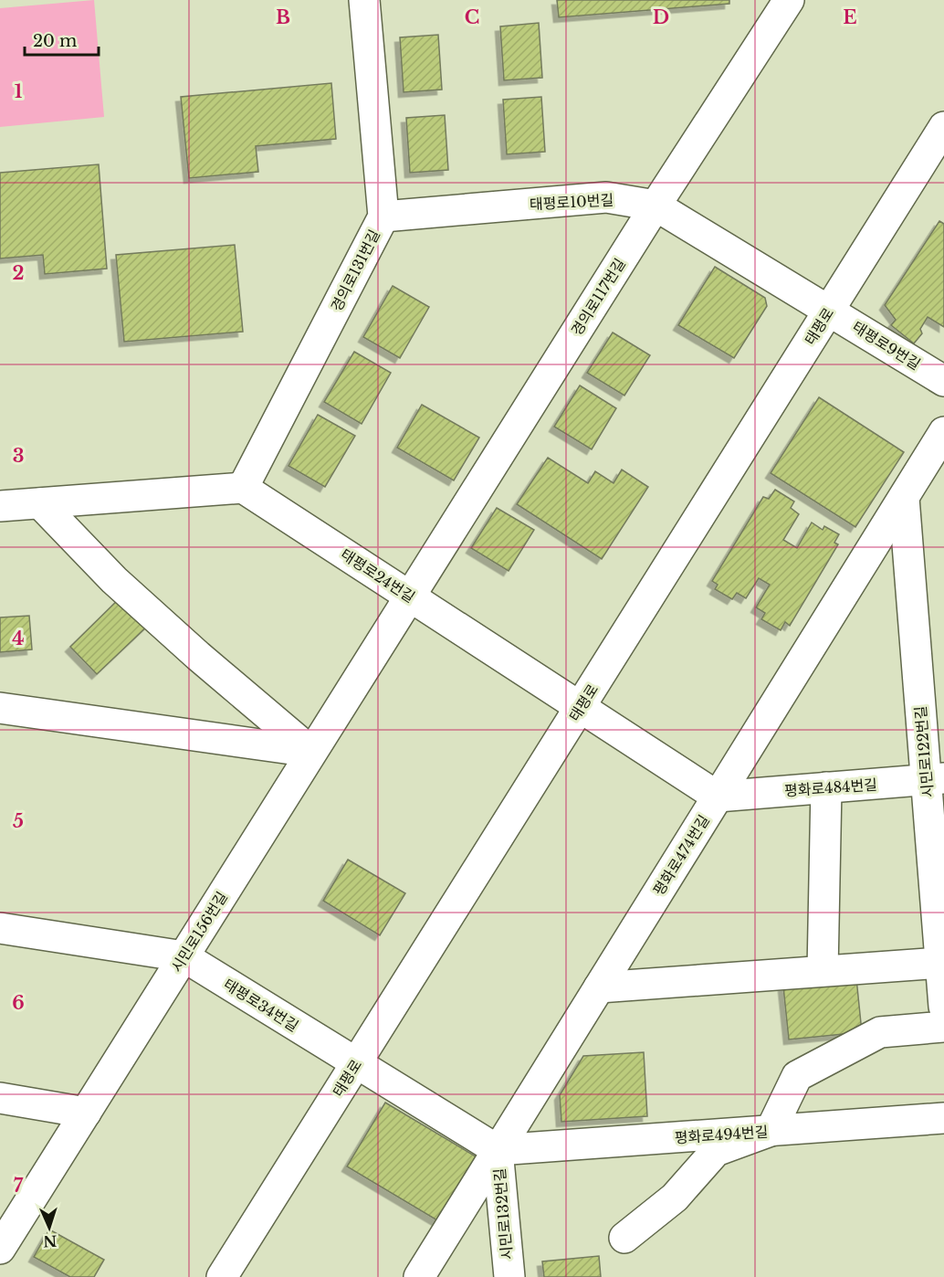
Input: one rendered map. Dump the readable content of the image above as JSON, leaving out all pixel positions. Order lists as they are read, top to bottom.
{
  "streets": {
    "street": [
      "태평로10번길",
      "경의로131번길",
      "경의로117번길",
      "태평로",
      "태평로9번길",
      "태평로24번길",
      "시민로122번길",
      "평화로484번길",
      "평화로474번길",
      "시민로156번길",
      "태평로34번길",
      "평화로494번길",
      "시민로132번길"
    ]
  },
  "crossings": [
    ["태평로10번길", "경의로131번길"],
    ["태평로10번길", "경의로117번길"],
    ["태평로10번길", "태평로"],
    ["태평로10번길", "태평로9번길"],
    ["경의로131번길", "태평로24번길"],
    ["경의로117번길", "태평로24번길"],
    ["경의로117번길", "시민로156번길"],
    ["태평로", "태평로9번길"],
    ["태평로", "태평로24번길"],
    ["태평로", "태평로34번길"],
    ["태평로24번길", "평화로484번길"],
    ["태평로24번길", "평화로474번길"],
    ["태평로24번길", "시민로156번길"],
    ["시민로122번길", "평화로484번길"],
    ["시민로122번길", "평화로474번길"],
    ["평화로484번길", "평화로474번길"],
    ["평화로474번길", "태평로34번길"],
    ["평화로474번길", "평화로494번길"],
    ["평화로474번길", "시민로132번길"],
    ["시민로156번길", "태평로34번길"],
    ["태평로34번길", "평화로494번길"],
    ["태평로34번길", "시민로132번길"],
    ["평화로494번길", "시민로132번길"]
  ],
  "scale_bar": "20 m",
  "north": "bottom",
  "grid": {
    "columns": [
      "B",
      "C",
      "D",
      "E"
    ],
    "rows": [
      "1",
      "2",
      "3",
      "4",
      "5",
      "6",
      "7"
    ]
  }
}
